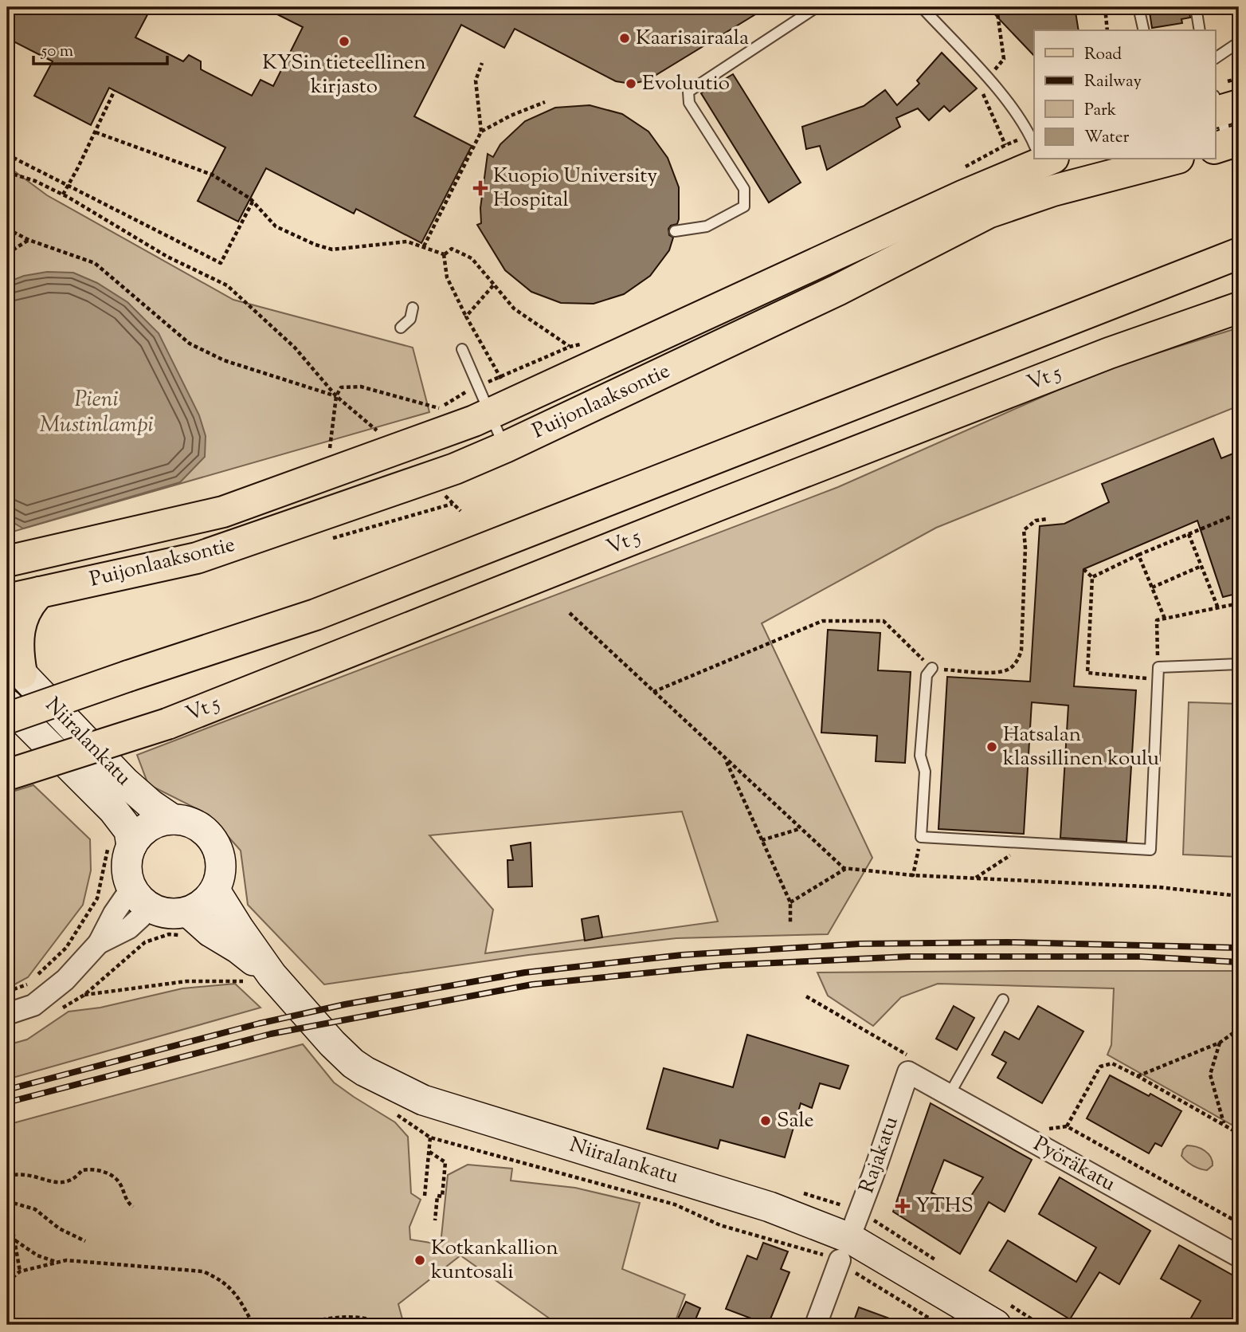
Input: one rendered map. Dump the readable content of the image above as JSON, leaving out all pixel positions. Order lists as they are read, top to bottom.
{
  "streets": {
    "main road": ["Vt 5", "Puijonlaaksontie", "Niiralankatu"],
    "street": ["Rajakatu", "Pyöräkatu"]
  },
  "crossings": [
    ["Niiralankatu", "Rajakatu"],
    ["Rajakatu", "Pyöräkatu"]
  ],
  "water": ["Pieni Mustinlampi"],
  "places": {
    "other": [
      "Kaarisairaala",
      "KYSin tieteellinen kirjasto",
      "Evoluutio",
      "Hatsalan klassillinen koulu",
      "Sale",
      "Kotkankallion kuntosali"
    ],
    "health": ["Kuopio University Hospital", "YTHS"]
  },
  "legend": [
    "Road",
    "Railway",
    "Park",
    "Water"
  ],
  "scale_bar": "50 m"
}
